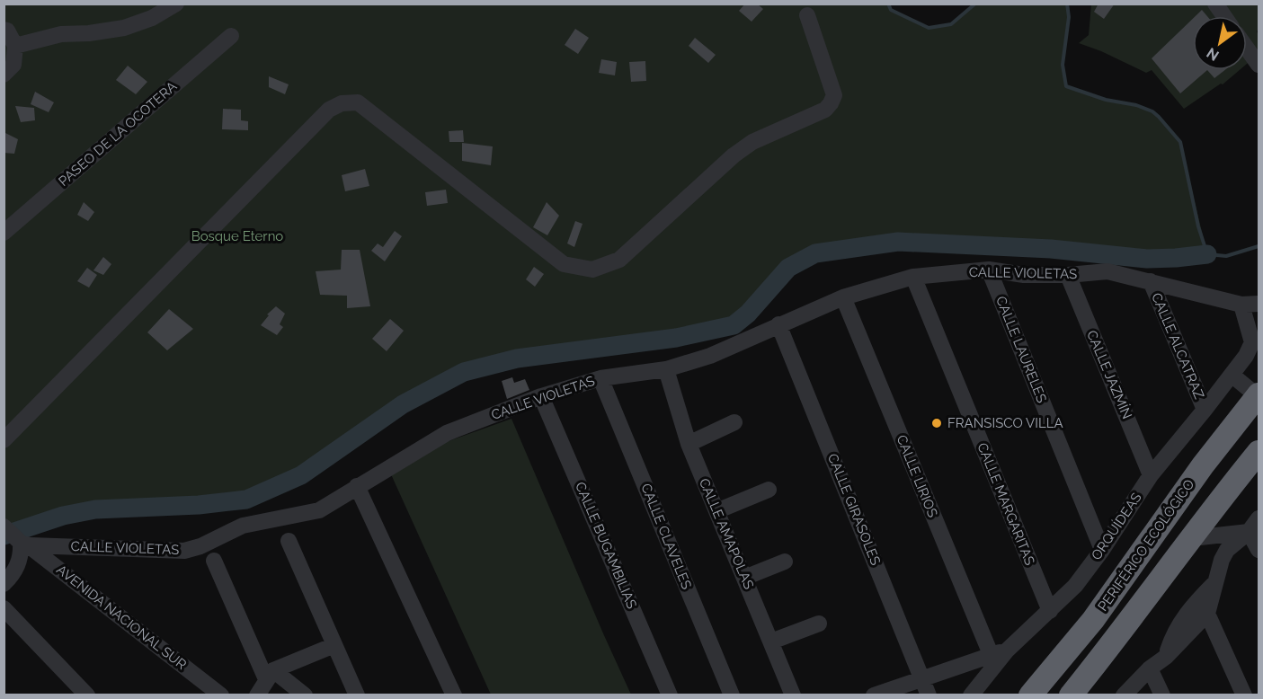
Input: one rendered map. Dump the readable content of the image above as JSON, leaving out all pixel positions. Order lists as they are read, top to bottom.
{
  "streets": {
    "highway": ["PERIFÉRICO ECOLÓGICO"],
    "street": [
      "PASEO DE LA OCOTERA",
      "CALLE VIOLETAS",
      "CALLE ALCATRAZ",
      "CALLE LAURELES",
      "CALLE JAZMÍN",
      "CALLE LIRIOS",
      "CALLE MARGARITAS",
      "CALLE GIRASOLES",
      "ORQUÍDEAS",
      "CALLE AMAPOLAS",
      "CALLE CLAVELES",
      "CALLE BUGAMBILIAS",
      "AVENIDA NACIONAL SUR"
    ]
  },
  "crossings": [
    ["CALLE VIOLETAS", "CALLE ALCATRAZ"],
    ["CALLE VIOLETAS", "CALLE LAURELES"],
    ["CALLE VIOLETAS", "CALLE JAZMÍN"],
    ["CALLE VIOLETAS", "CALLE LIRIOS"],
    ["CALLE VIOLETAS", "CALLE MARGARITAS"],
    ["CALLE VIOLETAS", "CALLE GIRASOLES"],
    ["CALLE VIOLETAS", "ORQUÍDEAS"],
    ["CALLE VIOLETAS", "CALLE AMAPOLAS"],
    ["CALLE VIOLETAS", "CALLE CLAVELES"],
    ["CALLE VIOLETAS", "CALLE BUGAMBILIAS"],
    ["CALLE VIOLETAS", "AVENIDA NACIONAL SUR"],
    ["CALLE ALCATRAZ", "ORQUÍDEAS"],
    ["CALLE LAURELES", "ORQUÍDEAS"],
    ["CALLE JAZMÍN", "ORQUÍDEAS"],
    ["CALLE MARGARITAS", "ORQUÍDEAS"]
  ],
  "parks": ["Bosque Eterno"],
  "places": ["FRANSISCO VILLA"],
  "north": "bottom left"
}
